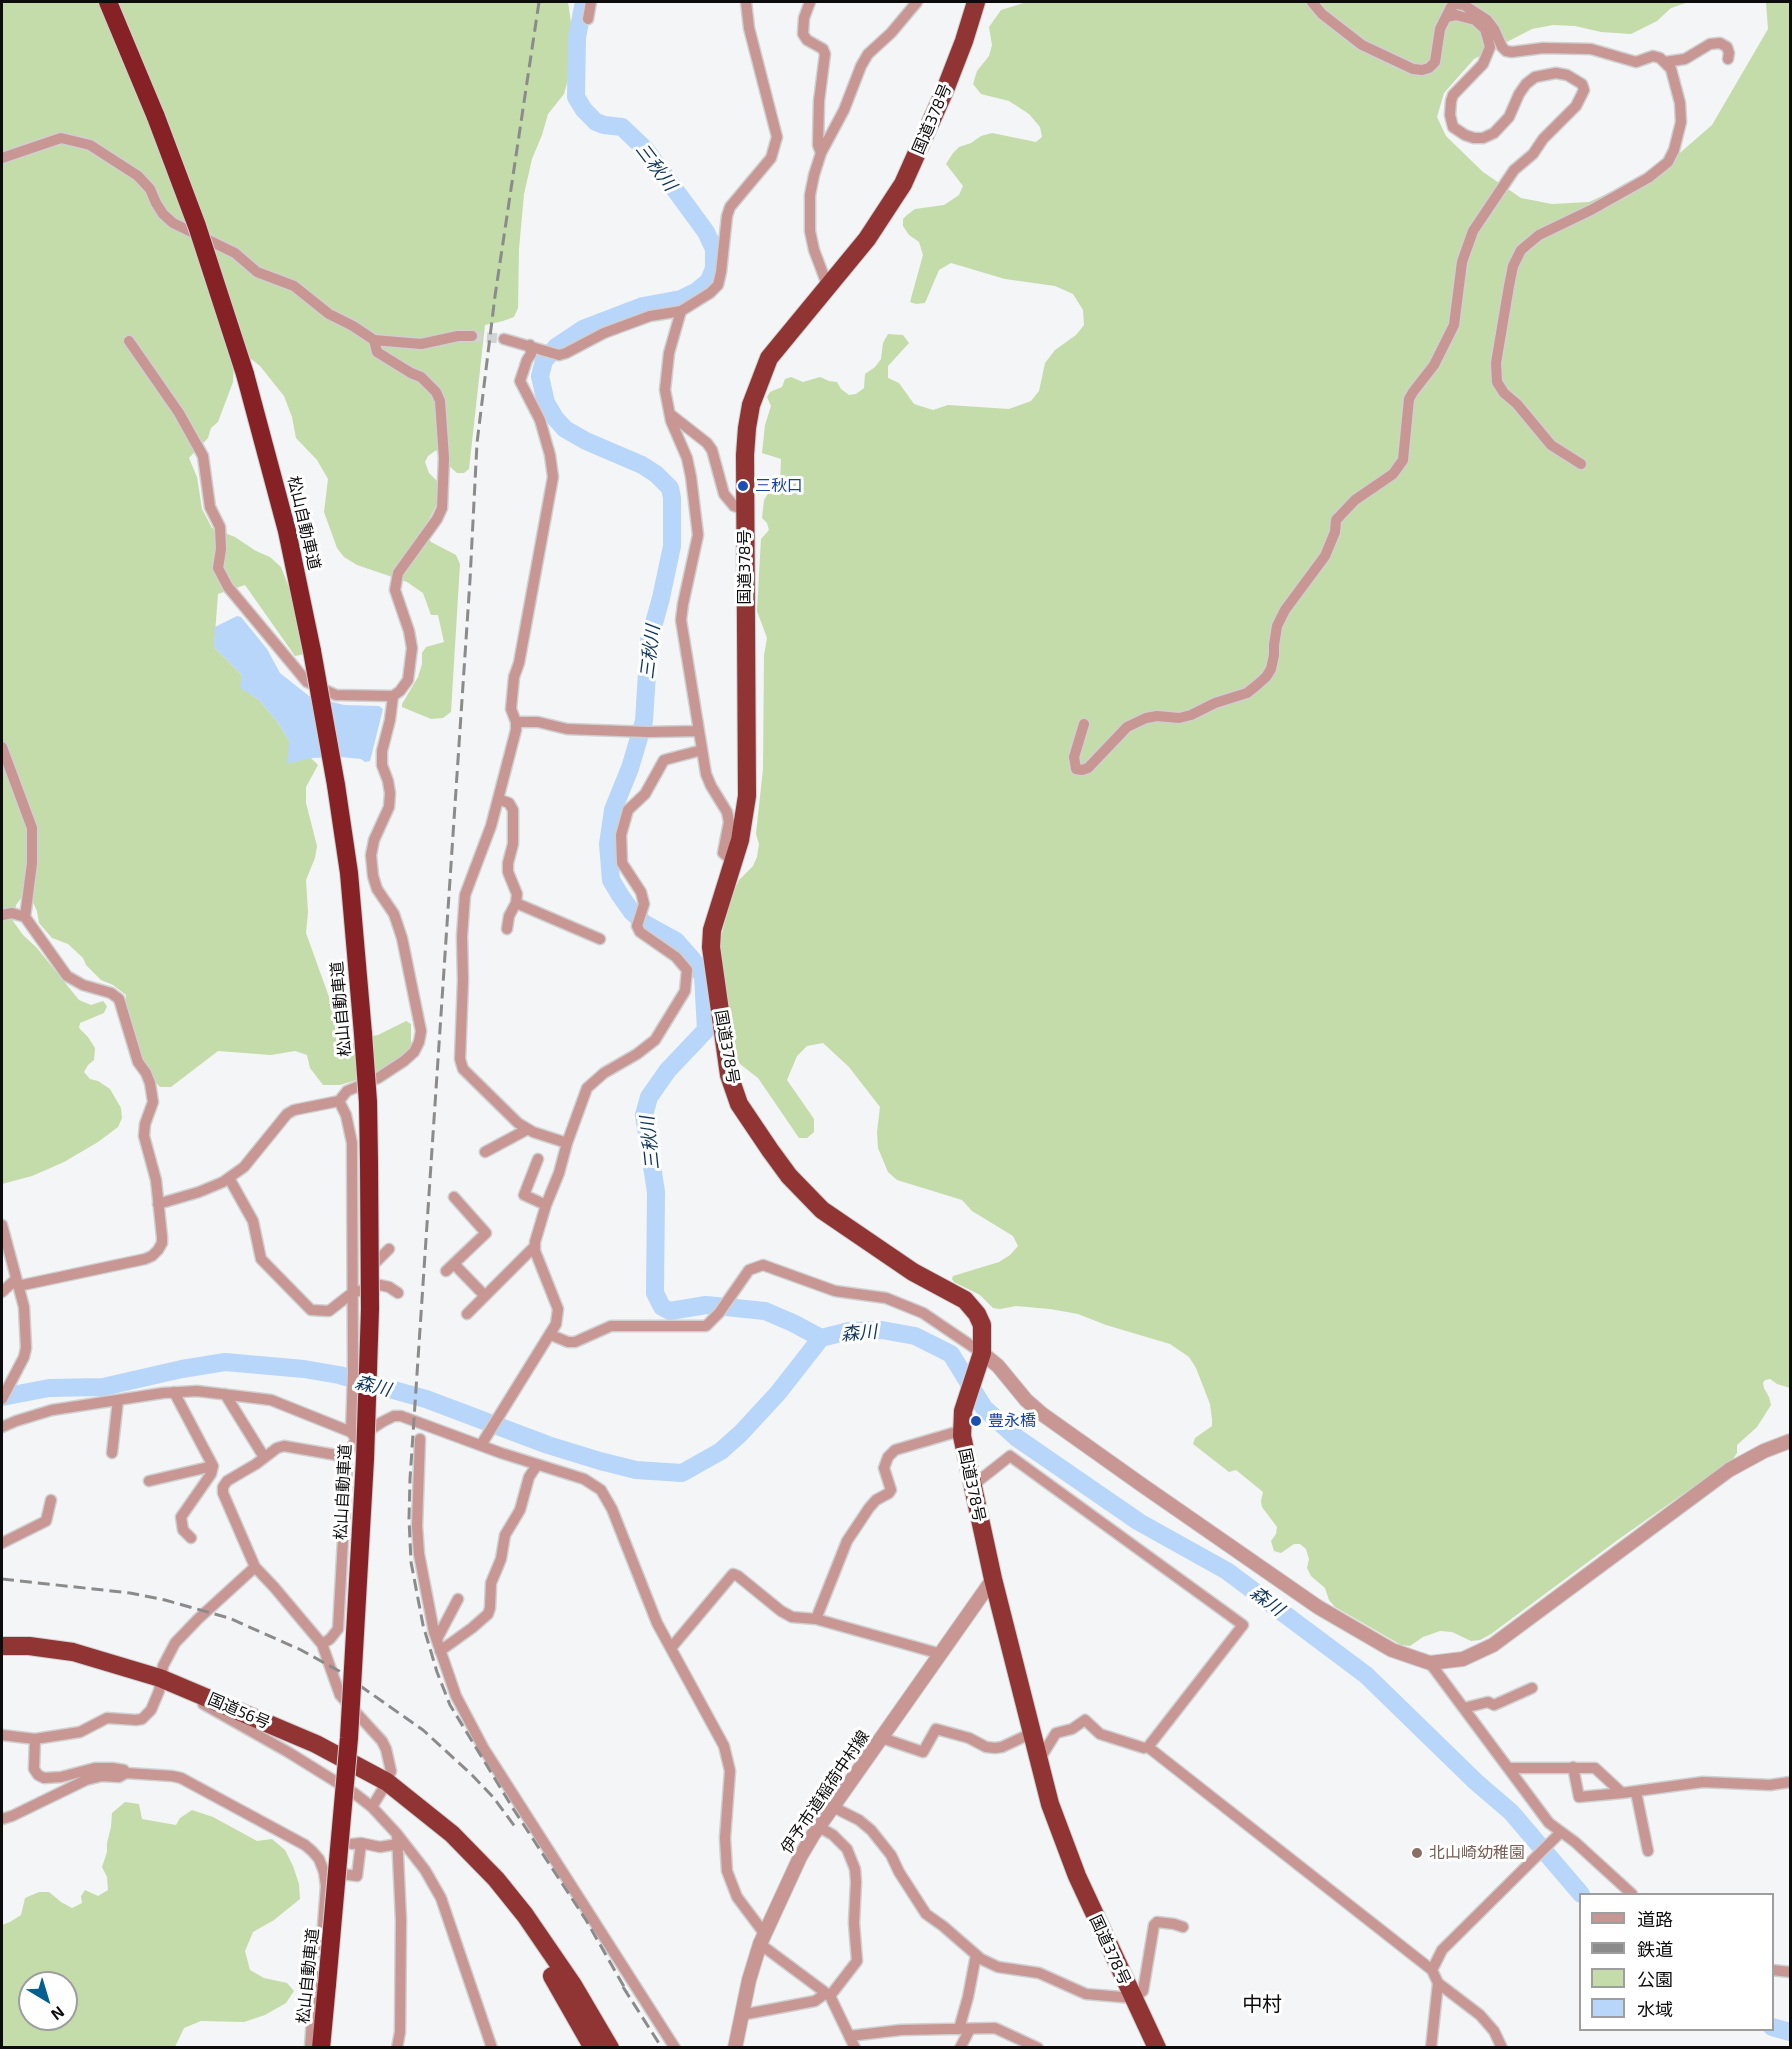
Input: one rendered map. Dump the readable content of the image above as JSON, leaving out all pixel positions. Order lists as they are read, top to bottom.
{
  "streets": {
    "highway": ["国道378号", "松山自動車道", "国道56号"],
    "street": ["伊予市道稲荷中村線"]
  },
  "crossings": [
    ["国道378号", "伊予市道稲荷中村線"]
  ],
  "districts": ["中村"],
  "water": ["三秋川", "森川"],
  "places": ["三秋口", "豊永橋", "北山崎幼稚園"],
  "legend": [
    "道路",
    "鉄道",
    "公園",
    "水域"
  ],
  "north": "bottom right"
}
